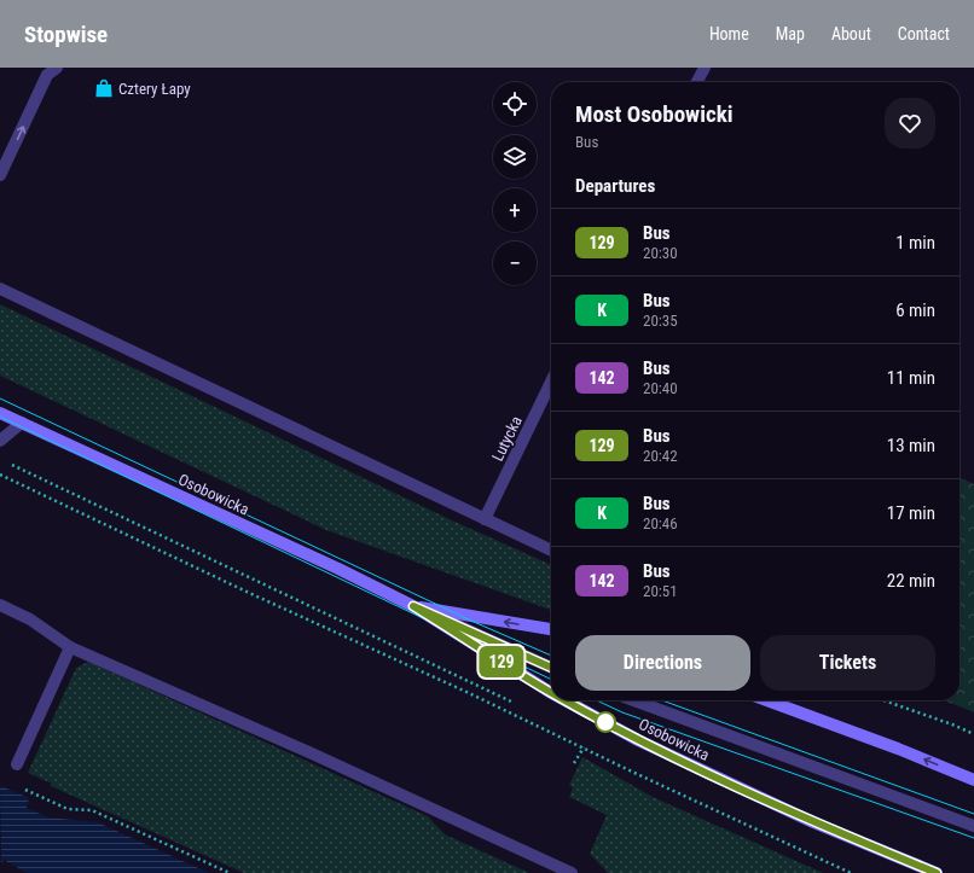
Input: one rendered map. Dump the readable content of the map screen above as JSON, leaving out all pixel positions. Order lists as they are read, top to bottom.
{
  "streets": {
    "street": ["Lutycka", "Osobowicka"]
  },
  "places": {
    "shop": ["Cztery Łapy"]
  },
  "lines": ["bus line 129"],
  "page": {
    "header": "Stopwise",
    "nav": [
      "Home",
      "Map",
      "About",
      "Contact"
    ],
    "on_map": "129",
    "map_buttons": ["+", "−"],
    "heading": [
      ["Most Osobowicki", "Bus"],
      "Departures"
    ],
    "list": [
      {
        "mark": "129",
        "name": "Bus",
        "note": "20:30",
        "value": "1 min"
      },
      {
        "mark": "K",
        "name": "Bus",
        "note": "20:35",
        "value": "6 min"
      },
      {
        "mark": "142",
        "name": "Bus",
        "note": "20:40",
        "value": "11 min"
      },
      {
        "mark": "129",
        "name": "Bus",
        "note": "20:42",
        "value": "13 min"
      },
      {
        "mark": "K",
        "name": "Bus",
        "note": "20:46",
        "value": "17 min"
      },
      {
        "mark": "142",
        "name": "Bus",
        "note": "20:51",
        "value": "22 min"
      }
    ],
    "buttons": ["Directions", "Tickets"]
  }
}
